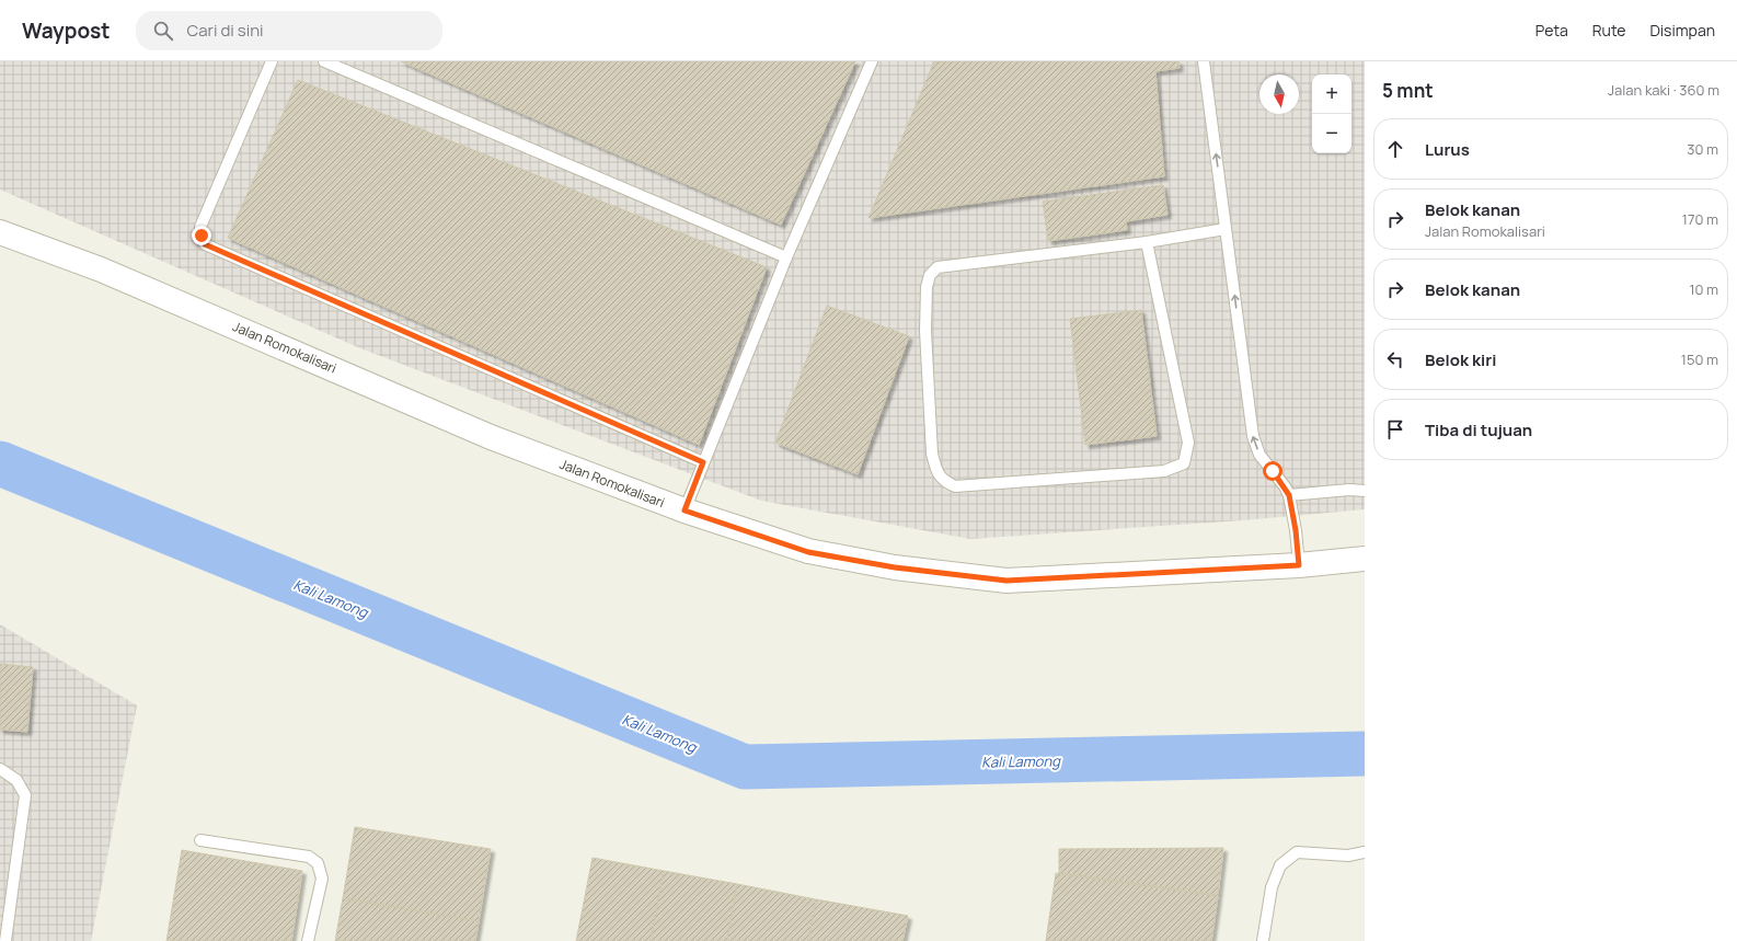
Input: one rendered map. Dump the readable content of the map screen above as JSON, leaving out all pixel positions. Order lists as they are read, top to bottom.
{
  "streets": {
    "street": ["Jalan Romokalisari"]
  },
  "water": ["Kali Lamong"],
  "north": "bottom",
  "page": {
    "header": "Waypost",
    "search": "Cari di sini",
    "nav": ["Peta", "Rute", "Disimpan"],
    "heading": ["5 mnt", "Jalan kaki · 360 m"],
    "map_buttons": ["+", "−"],
    "list": [
      ["Lurus", "30 m"],
      ["Belok kanan", "Jalan Romokalisari", "170 m"],
      ["Belok kanan", "10 m"],
      ["Belok kiri", "150 m"],
      "Tiba di tujuan"
    ]
  }
}
